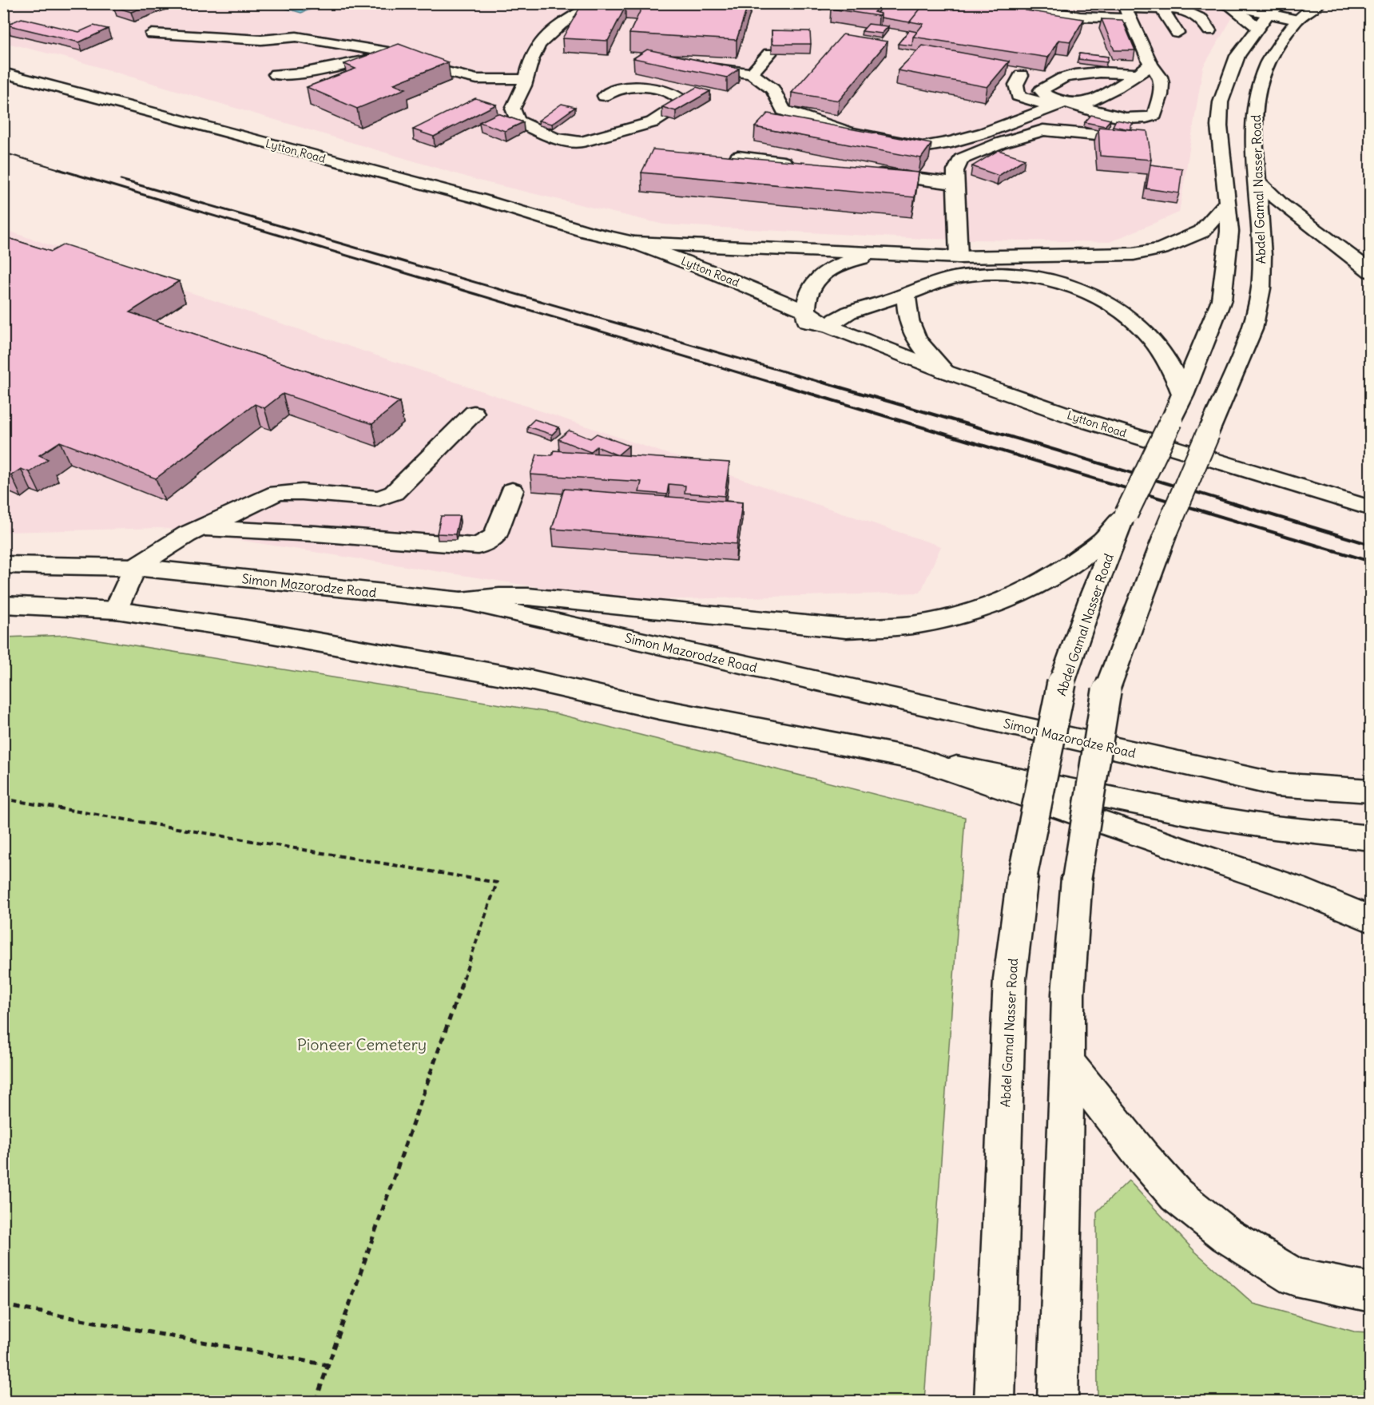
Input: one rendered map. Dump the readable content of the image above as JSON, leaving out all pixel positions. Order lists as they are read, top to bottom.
{
  "streets": {
    "main road": ["Lytton Road", "Abdel Gamal Nasser Road", "Simon Mazorodze Road"]
  },
  "parks": ["Pioneer Cemetery"]
}
